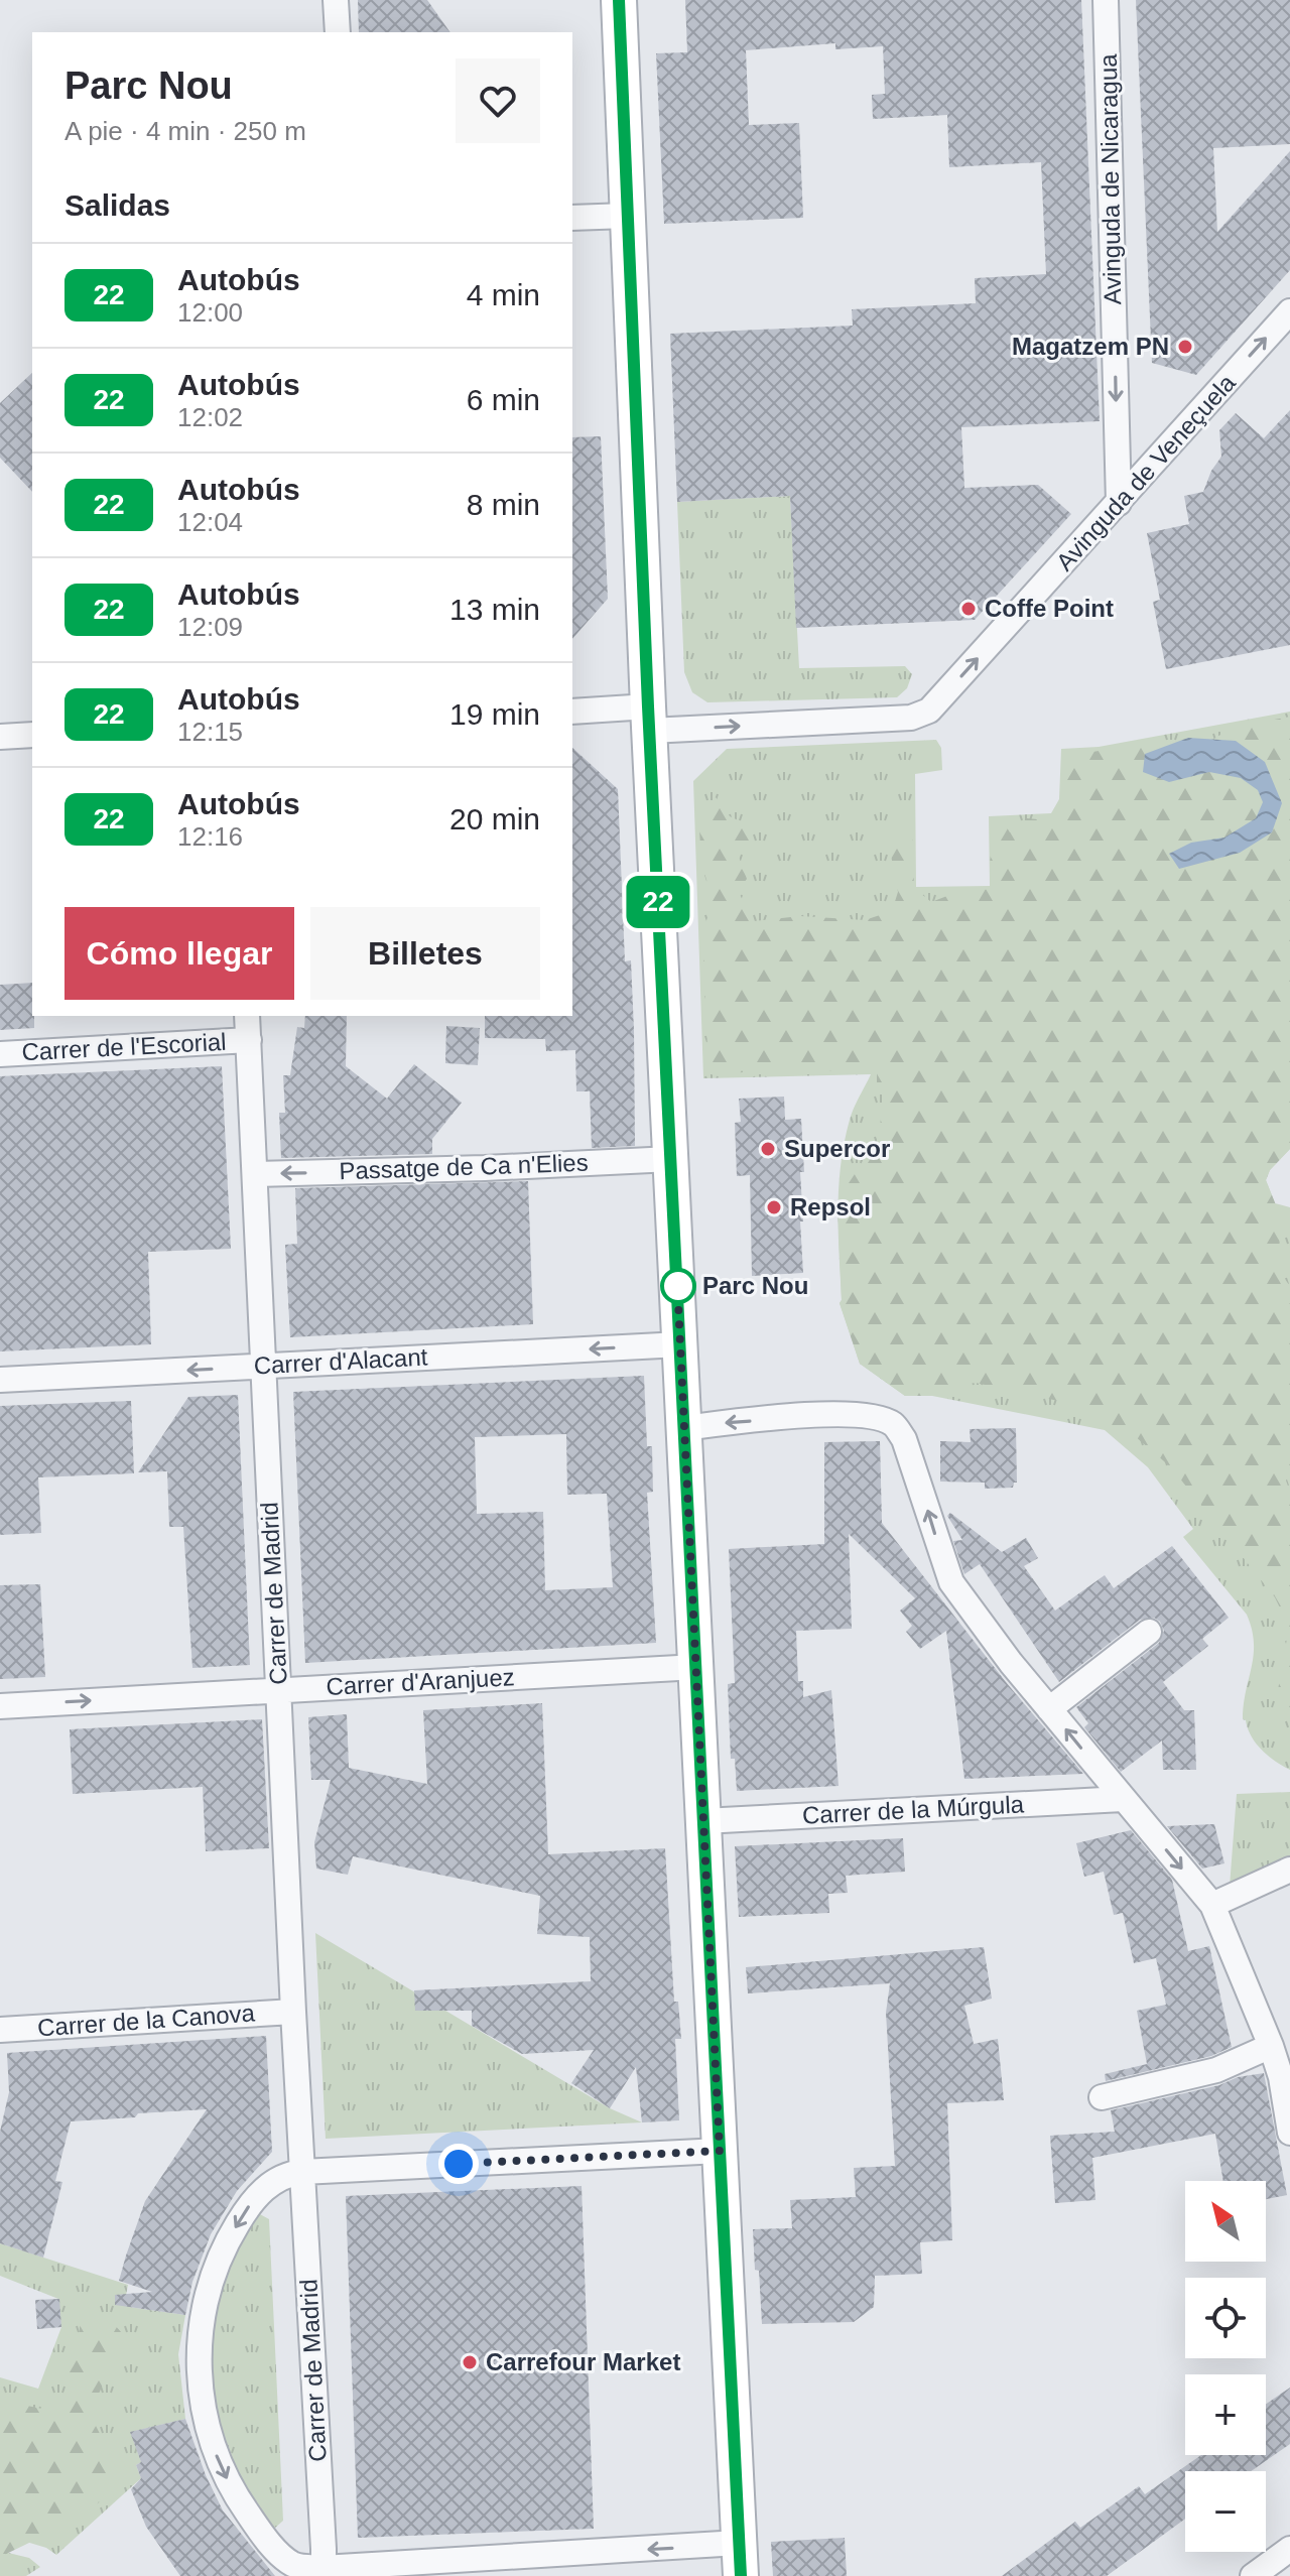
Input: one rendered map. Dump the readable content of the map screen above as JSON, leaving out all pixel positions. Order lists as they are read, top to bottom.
{
  "streets": {
    "street": [
      "Avinguda de Nicaragua",
      "Avinguda de Veneçuela",
      "Carrer de l'Escorial",
      "Passatge de Ca n'Elies",
      "Carrer d'Alacant",
      "Carrer de Madrid",
      "Carrer d'Aranjuez",
      "Carrer de la Múrgula",
      "Carrer de la Canova"
    ]
  },
  "crossings": [
    ["Avinguda de Nicaragua", "Avinguda de Veneçuela"],
    ["Carrer de l'Escorial", "Carrer de Madrid"],
    ["Passatge de Ca n'Elies", "Carrer de Madrid"],
    ["Carrer d'Alacant", "Carrer de Madrid"],
    ["Carrer de Madrid", "Carrer d'Aranjuez"],
    ["Carrer de Madrid", "Carrer de la Canova"]
  ],
  "one_way": [
    "Avinguda de Nicaragua",
    "Avinguda de Veneçuela",
    "Passatge de Ca n'Elies",
    "Carrer d'Alacant",
    "Carrer d'Aranjuez"
  ],
  "places": [
    "Magatzem PN",
    "Coffe Point",
    "Supercor",
    "Repsol",
    "Parc Nou",
    "Carrefour Market"
  ],
  "lines": ["bus line 22"],
  "north": "top left",
  "page": {
    "on_map": "22",
    "heading": [
      ["Parc Nou", "A pie · 4 min · 250 m"],
      "Salidas"
    ],
    "list": [
      {
        "mark": "22",
        "name": "Autobús",
        "note": "12:00",
        "value": "4 min"
      },
      {
        "mark": "22",
        "name": "Autobús",
        "note": "12:02",
        "value": "6 min"
      },
      {
        "mark": "22",
        "name": "Autobús",
        "note": "12:04",
        "value": "8 min"
      },
      {
        "mark": "22",
        "name": "Autobús",
        "note": "12:09",
        "value": "13 min"
      },
      {
        "mark": "22",
        "name": "Autobús",
        "note": "12:15",
        "value": "19 min"
      },
      {
        "mark": "22",
        "name": "Autobús",
        "note": "12:16",
        "value": "20 min"
      }
    ],
    "buttons": ["Cómo llegar", "Billetes"],
    "map_buttons": ["+", "−"]
  }
}
